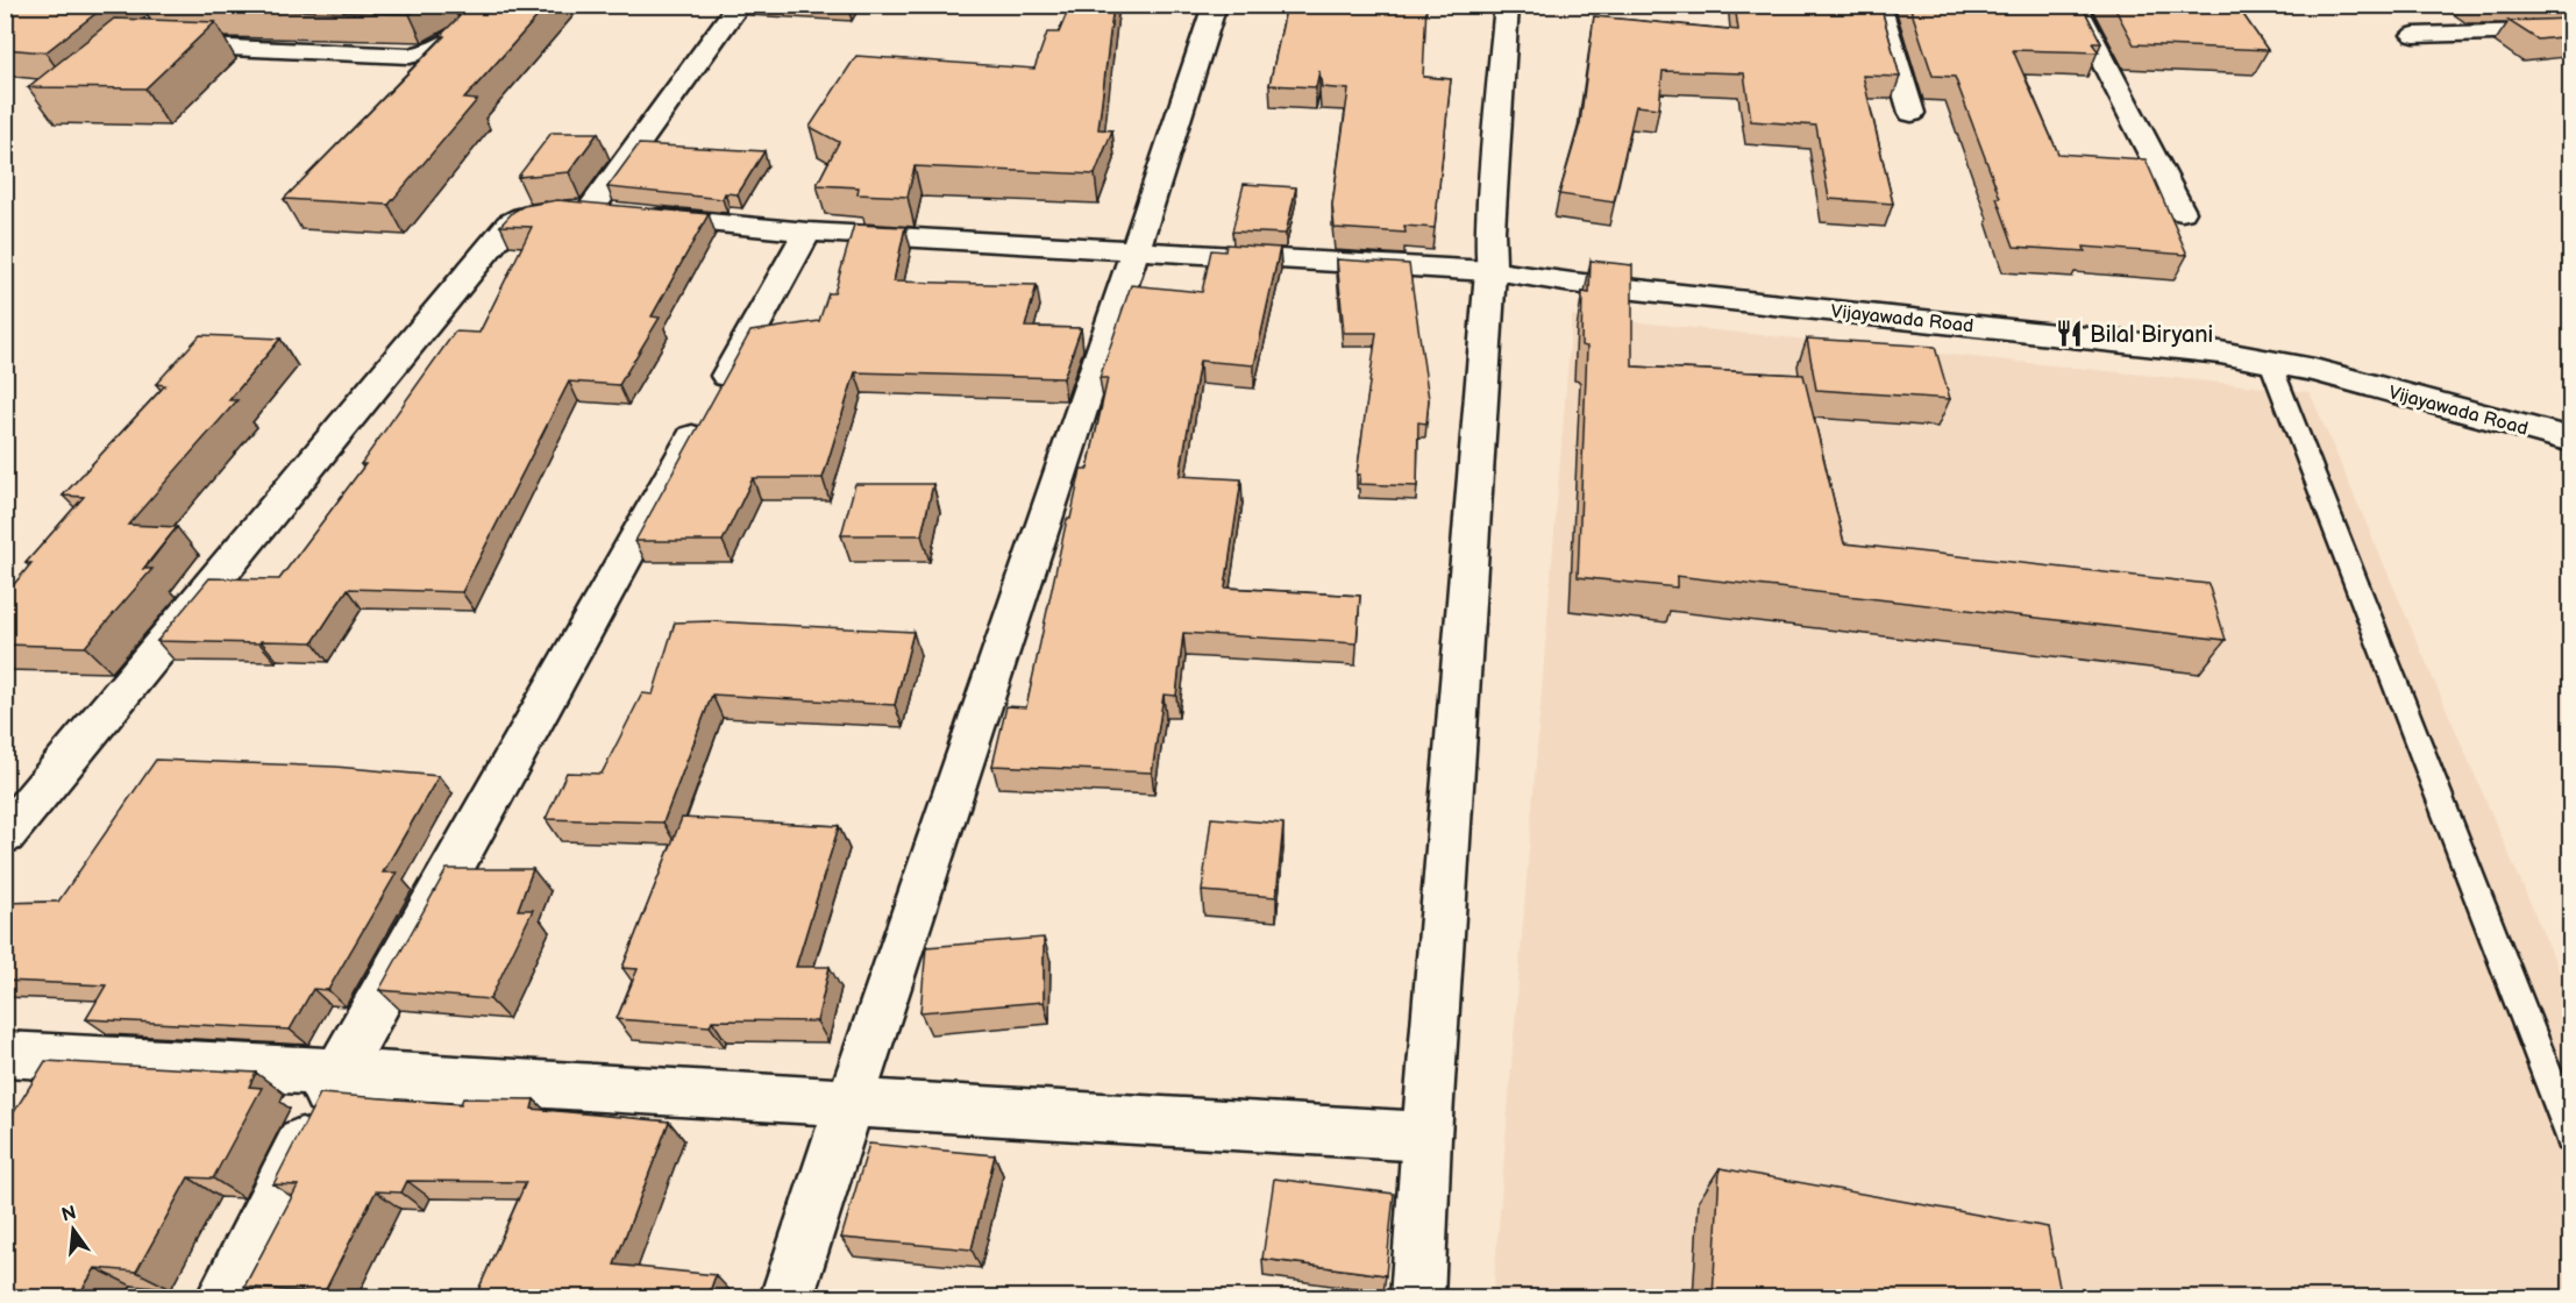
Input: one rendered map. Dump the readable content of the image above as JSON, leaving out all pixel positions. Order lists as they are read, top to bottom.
{
  "streets": {
    "street": ["Vijayawada Road"]
  },
  "places": {
    "restaurant": ["Bilal Biryani"]
  },
  "north": "top"
}
